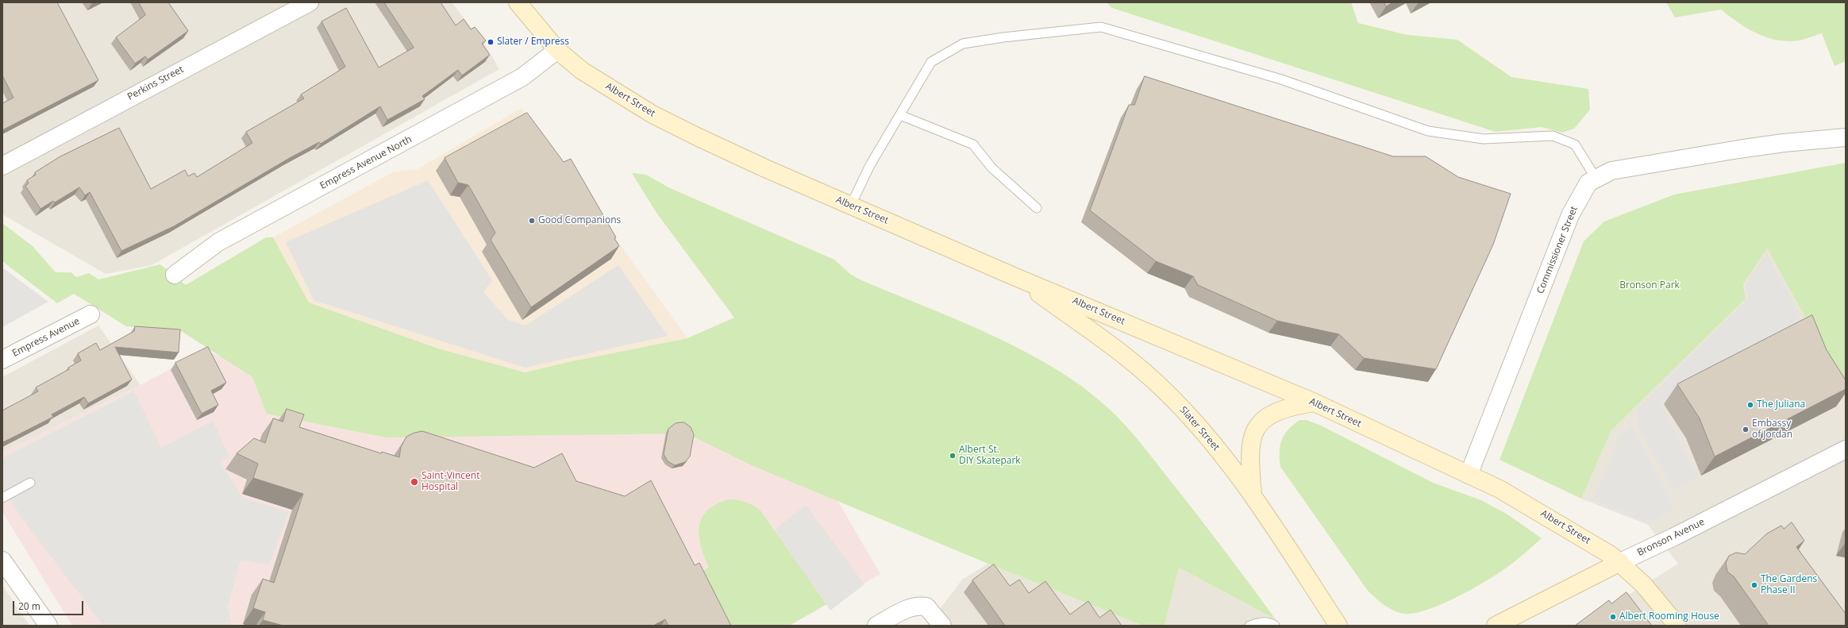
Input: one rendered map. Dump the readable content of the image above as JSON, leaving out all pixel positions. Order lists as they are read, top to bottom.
{
  "streets": {
    "main road": ["Albert Street", "Slater Street", "Bronson Avenue"],
    "street": [
      "Perkins Street",
      "Empress Avenue North",
      "Commissioner Street",
      "Empress Avenue"
    ]
  },
  "crossings": [
    ["Albert Street", "Empress Avenue North"],
    ["Albert Street", "Commissioner Street"],
    ["Albert Street", "Slater Street"],
    ["Albert Street", "Bronson Avenue"]
  ],
  "parks": ["Bronson Park"],
  "places": [
    "Slater / Empress",
    "Good Companions",
    "The Juliana",
    "Embassy of Jordan",
    "Albert St. DIY Skatepark",
    "Saint-Vincent Hospital",
    "The Gardens Phase II",
    "Albert Rooming House"
  ],
  "scale_bar": "20 m"
}
